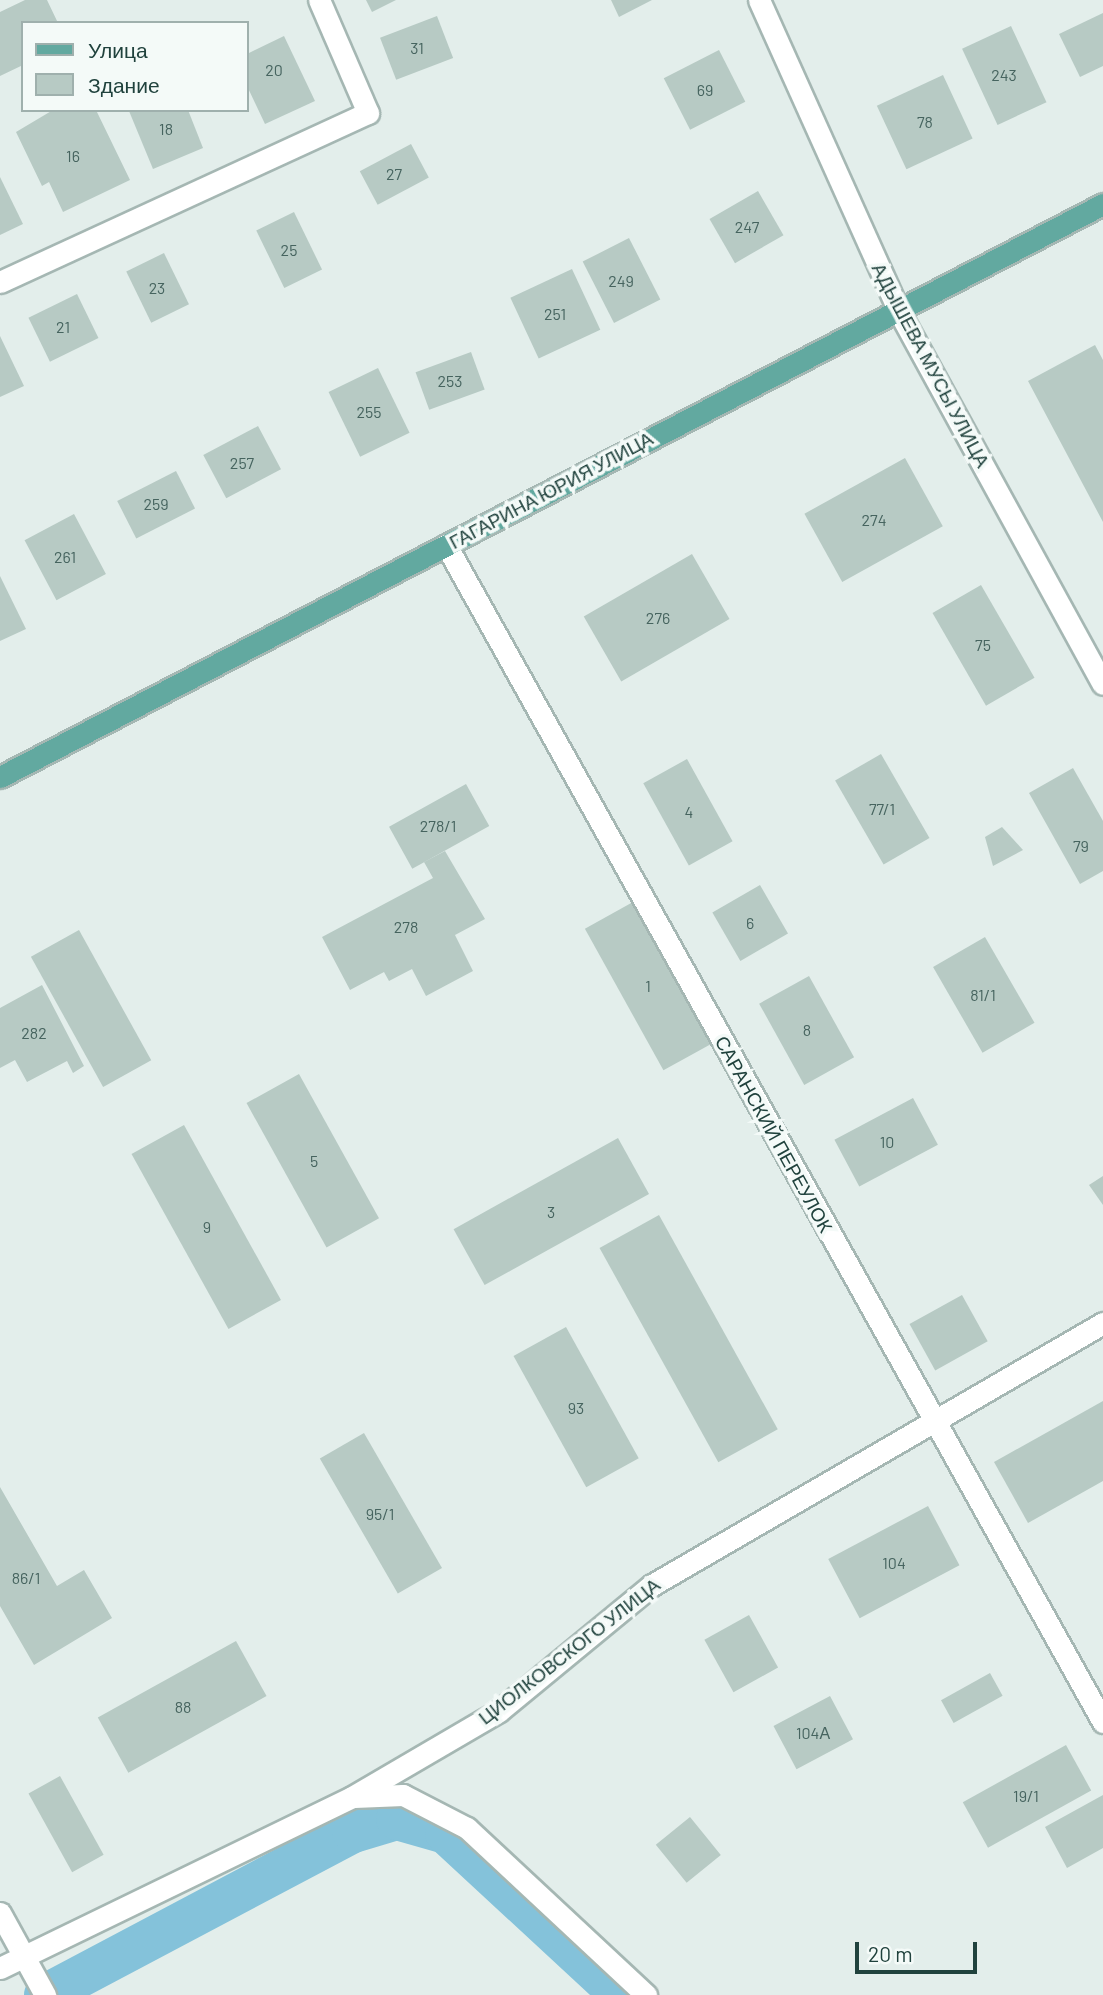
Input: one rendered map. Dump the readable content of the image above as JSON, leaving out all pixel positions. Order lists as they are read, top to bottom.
{
  "streets": {
    "main road": ["ГАГАРИНА ЮРИЯ УЛИЦА"],
    "street": ["АДЫШЕВА МУСЫ УЛИЦА", "САРАНСКИЙ ПЕРЕУЛОК", "ЦИОЛКОВСКОГО УЛИЦА"]
  },
  "crossings": [
    ["АДЫШЕВА МУСЫ УЛИЦА", "ГАГАРИНА ЮРИЯ УЛИЦА"],
    ["ГАГАРИНА ЮРИЯ УЛИЦА", "САРАНСКИЙ ПЕРЕУЛОК"],
    ["САРАНСКИЙ ПЕРЕУЛОК", "ЦИОЛКОВСКОГО УЛИЦА"]
  ],
  "house_numbers": [
    "31",
    "20",
    "243",
    "69",
    "78",
    "18",
    "16",
    "27",
    "247",
    "25",
    "249",
    "23",
    "251",
    "21",
    "253",
    "255",
    "257",
    "259",
    "274",
    "261",
    "276",
    "75",
    "77/1",
    "4",
    "278/1",
    "79",
    "6",
    "278",
    "1",
    "81/1",
    "8",
    "282",
    "10",
    "5",
    "3",
    "9",
    "93",
    "95/1",
    "104",
    "86/1",
    "88",
    "104А",
    "19/1"
  ],
  "legend": ["Улица", "Здание"],
  "scale_bar": "20 m"
}
